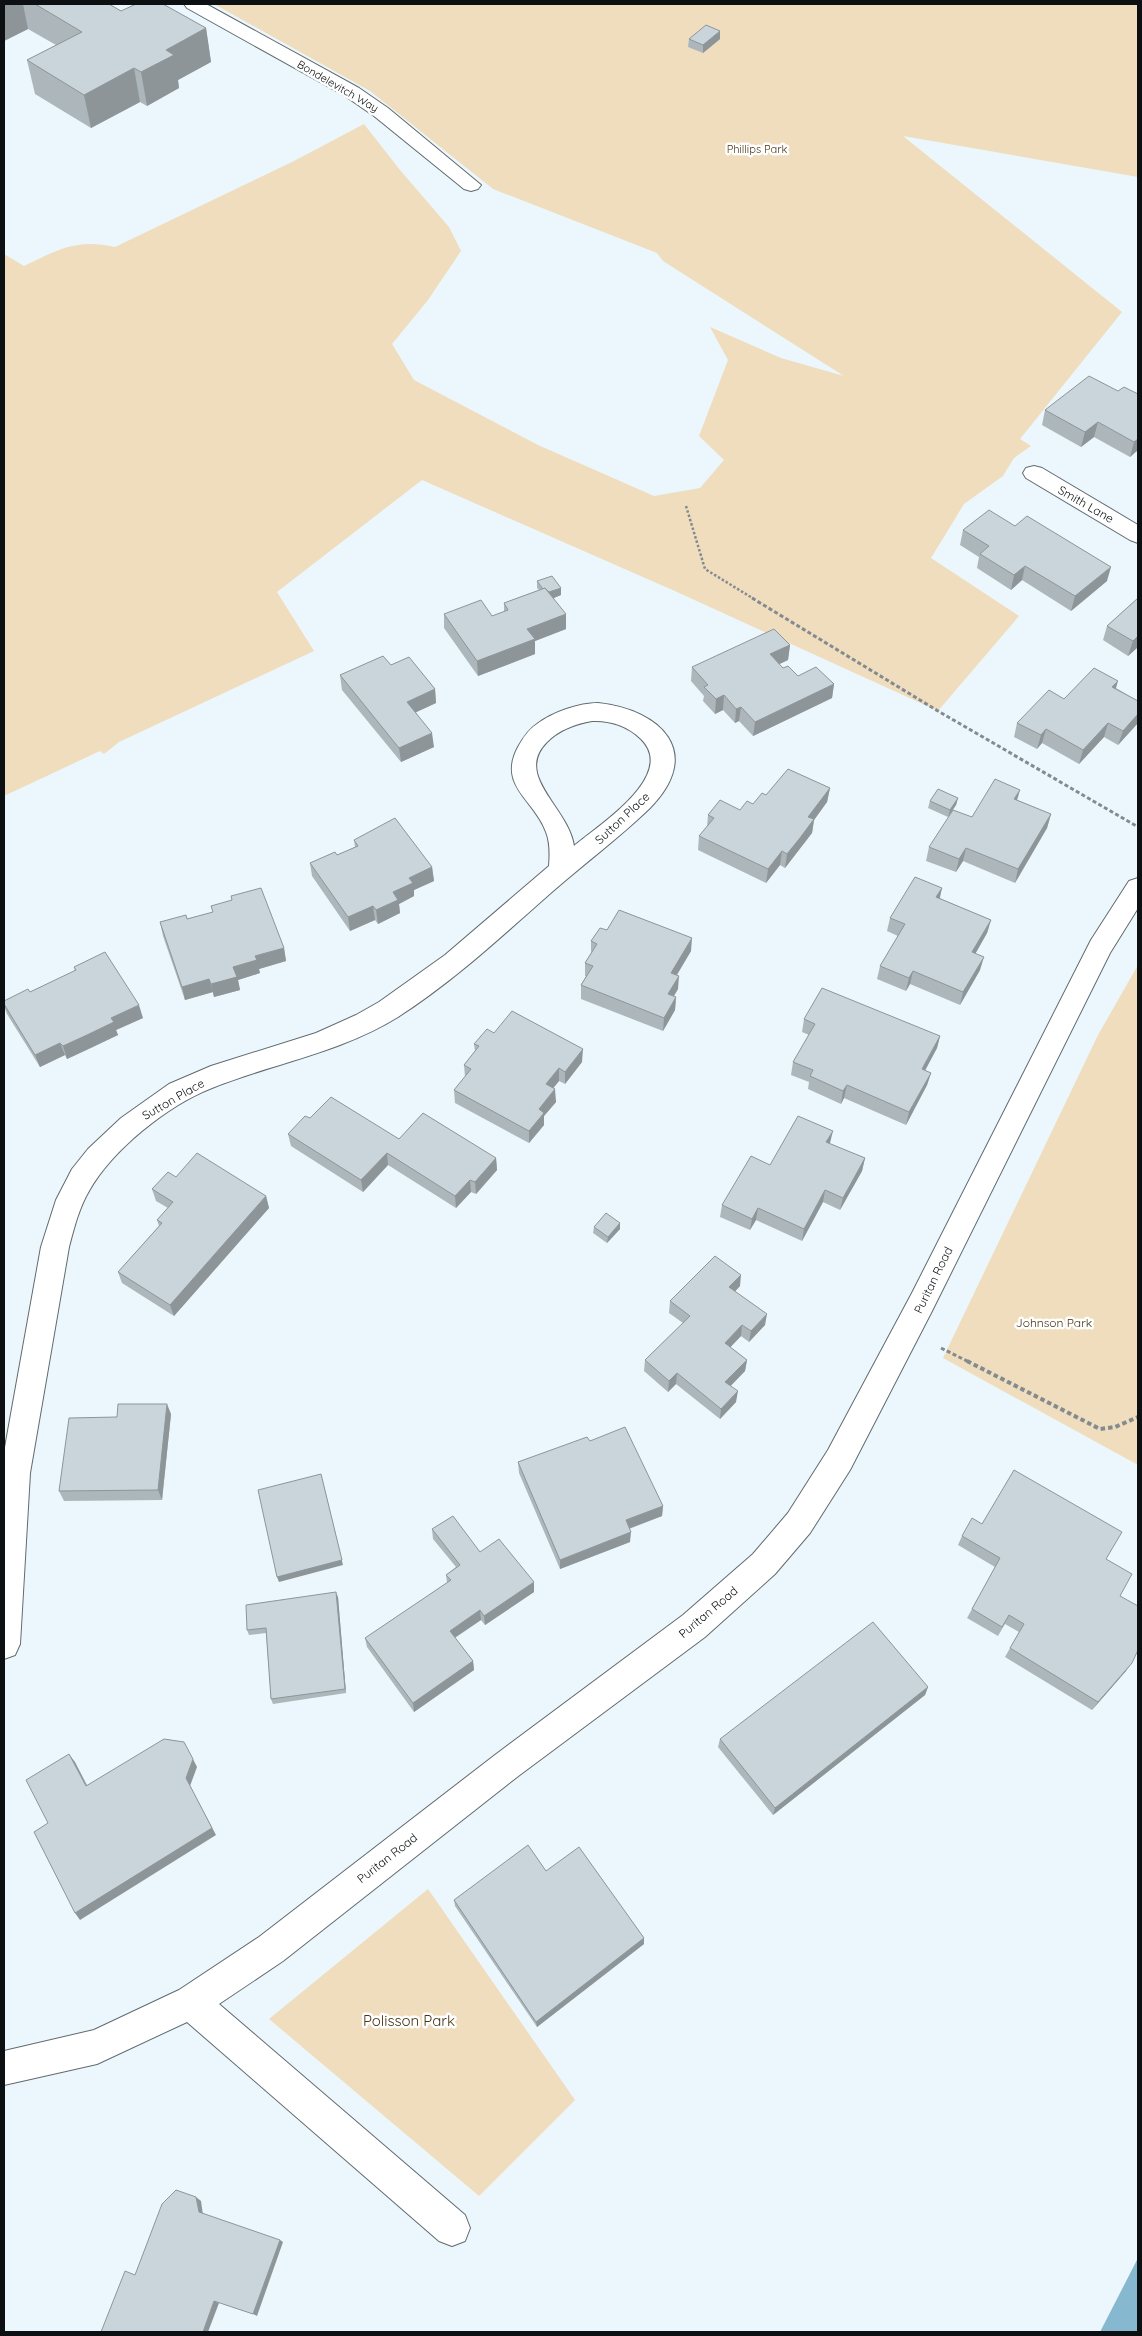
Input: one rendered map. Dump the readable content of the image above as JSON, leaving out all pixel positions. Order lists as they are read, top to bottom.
{
  "streets": {
    "street": [
      "Bondelevitch Way",
      "Smith Lane",
      "Sutton Place",
      "Puritan Road"
    ]
  },
  "parks": ["Phillips Park", "Johnson Park", "Polisson Park"]
}
